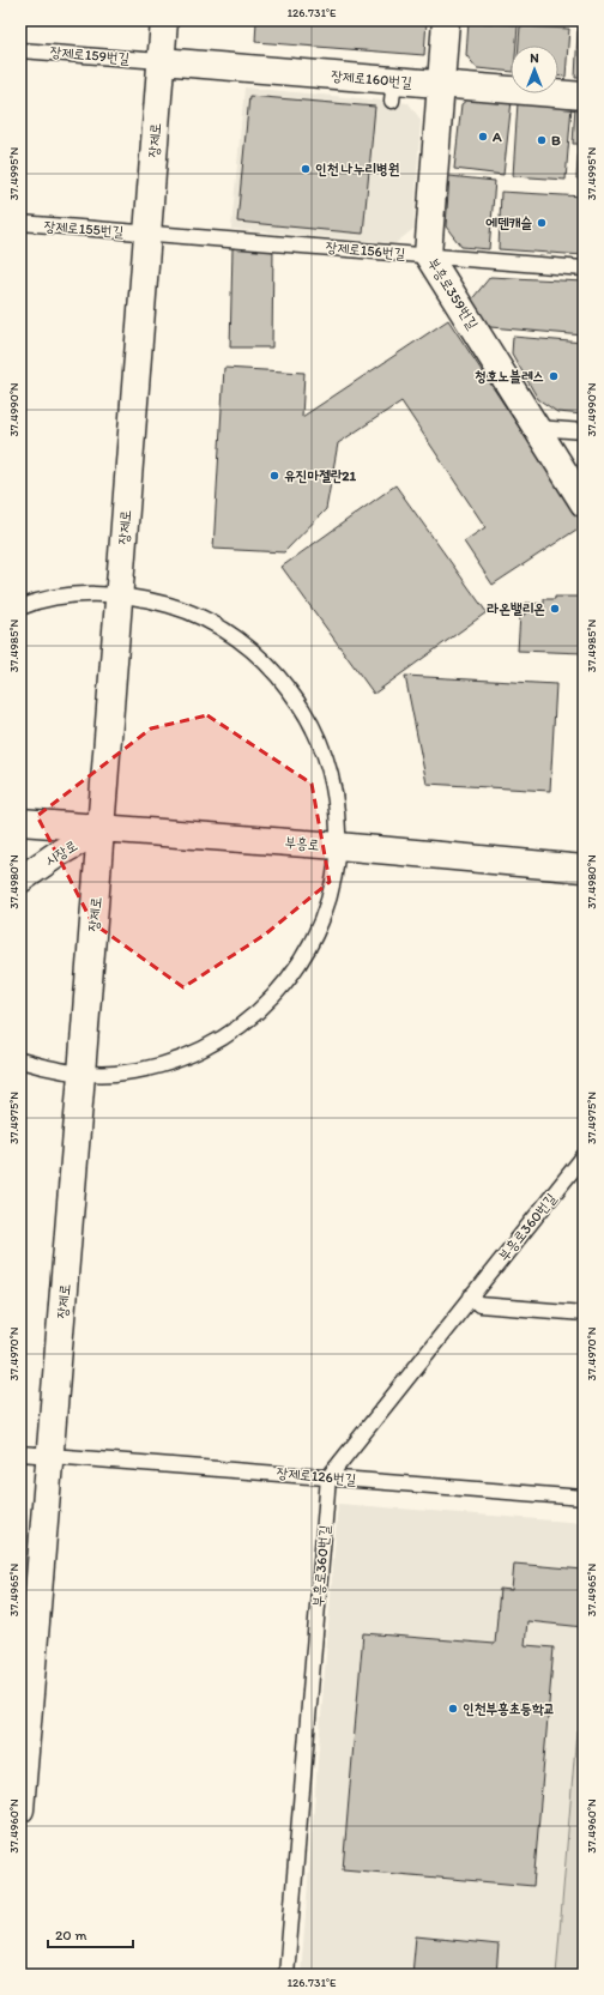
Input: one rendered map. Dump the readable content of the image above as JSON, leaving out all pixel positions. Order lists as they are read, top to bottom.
{
  "streets": {
    "street": [
      "장제로160번길",
      "장제로",
      "부흥로359번길",
      "부흥로",
      "시장로"
    ],
    "lane": [
      "장제로159번길",
      "장제로155번길",
      "장제로156번길",
      "부흥로360번길",
      "장제로126번길"
    ]
  },
  "crossings": [
    ["장제로159번길", "장제로160번길"],
    ["장제로159번길", "장제로"],
    ["장제로160번길", "장제로"],
    ["장제로160번길", "부흥로359번길"],
    ["장제로", "장제로155번길"],
    ["장제로", "장제로156번길"],
    ["장제로", "부흥로"],
    ["장제로", "시장로"],
    ["장제로", "장제로126번길"],
    ["장제로155번길", "장제로156번길"],
    ["장제로156번길", "부흥로359번길"],
    ["부흥로", "시장로"],
    ["부흥로360번길", "장제로126번길"]
  ],
  "places": [
    "A",
    "B",
    "인천 나누리병원",
    "에덴캐슬",
    "청호노블레스",
    "유진마젤란21",
    "라온밸리온",
    "인천부흥초등학교"
  ],
  "scale_bar": "20 m",
  "north": "top",
  "coordinates": [
    "126.731°E",
    "37.4995°N",
    "37.4990°N",
    "37.4985°N",
    "37.4980°N",
    "37.4975°N",
    "37.4970°N",
    "37.4965°N",
    "37.4960°N"
  ]
}
